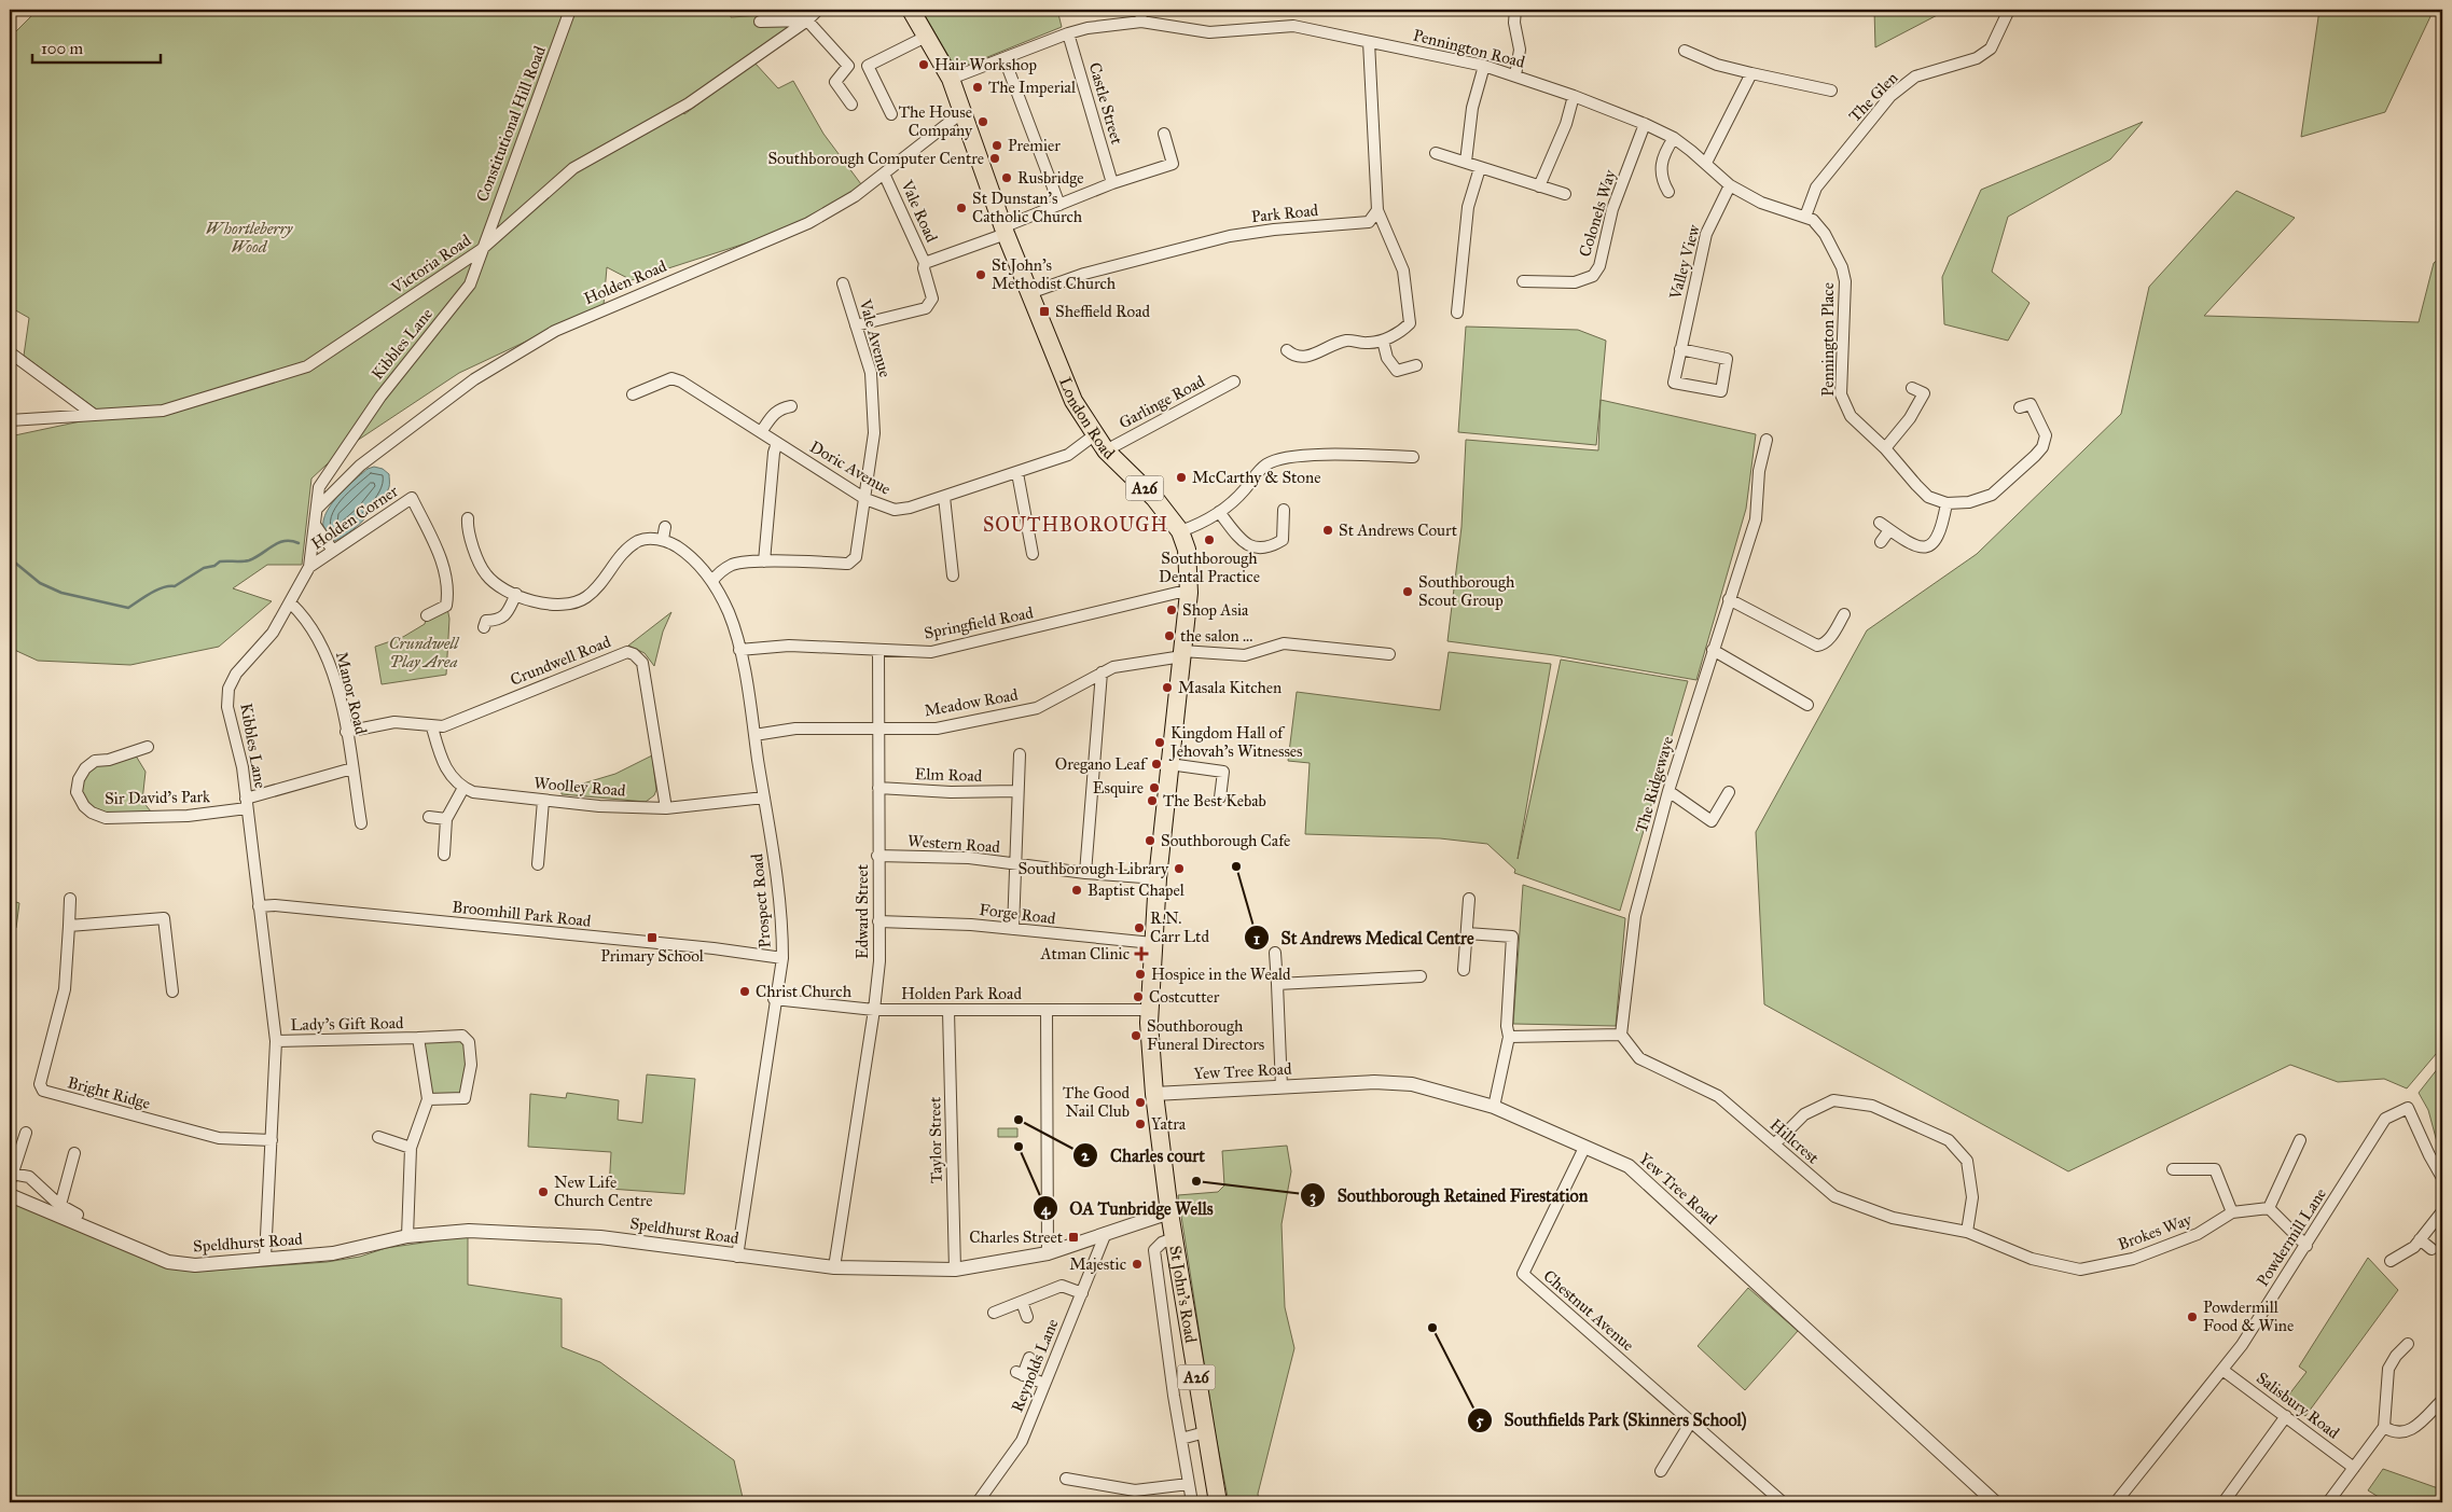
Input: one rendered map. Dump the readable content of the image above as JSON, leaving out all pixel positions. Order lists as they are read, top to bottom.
{
  "streets": {
    "highway": ["London Road", "A26", "St John's Road"],
    "street": [
      "Pennington Road",
      "The Glen",
      "Castle Street",
      "Constitutional Hill Road",
      "Vale Road",
      "Park Road",
      "Colonels Way",
      "Valley View",
      "Victoria Road",
      "Holden Road",
      "Vale Avenue",
      "Pennington Place",
      "Kibbles Lane",
      "Garlinge Road",
      "Doric Avenue",
      "Holden Corner",
      "Springfield Road",
      "Crundwell Road",
      "Manor Road",
      "Meadow Road",
      "Elm Road",
      "The Ridgewaye",
      "Woolley Road",
      "Sir David's Park",
      "Western Road",
      "Prospect Road",
      "Edward Street",
      "Broomhill Park Road",
      "Forge Road",
      "Holden Park Road",
      "Lady's Gift Road",
      "Yew Tree Road",
      "Bright Ridge",
      "Taylor Street",
      "Hillcrest",
      "Speldhurst Road",
      "Brokes Way",
      "Powdermill Lane",
      "Chestnut Avenue",
      "Reynolds Lane",
      "Salisbury Road"
    ]
  },
  "crossings": [
    ["Pennington Road", "The Glen"],
    ["Pennington Road", "Castle Street"],
    ["Pennington Road", "Colonels Way"],
    ["Pennington Road", "Valley View"],
    ["Pennington Road", "Pennington Place"],
    ["Pennington Road", "London Road"],
    ["Constitutional Hill Road", "Victoria Road"],
    ["Constitutional Hill Road", "Kibbles Lane"],
    ["Vale Road", "Holden Road"],
    ["Vale Road", "Vale Avenue"],
    ["Vale Road", "London Road"],
    ["Park Road", "London Road"],
    ["Victoria Road", "Kibbles Lane"],
    ["Holden Road", "Kibbles Lane"],
    ["Holden Road", "London Road"],
    ["Vale Avenue", "Doric Avenue"],
    ["Kibbles Lane", "Holden Corner"],
    ["Kibbles Lane", "Manor Road"],
    ["Kibbles Lane", "Sir David's Park"],
    ["Kibbles Lane", "Broomhill Park Road"],
    ["Kibbles Lane", "Lady's Gift Road"],
    ["Kibbles Lane", "Bright Ridge"],
    ["Kibbles Lane", "Speldhurst Road"],
    ["Garlinge Road", "London Road"],
    ["London Road", "Doric Avenue"],
    ["London Road", "Springfield Road"],
    ["London Road", "Meadow Road"],
    ["London Road", "Western Road"],
    ["London Road", "Forge Road"],
    ["London Road", "Holden Park Road"],
    ["London Road", "Yew Tree Road"],
    ["London Road", "Speldhurst Road"],
    ["London Road", "St John's Road"],
    ["Springfield Road", "Prospect Road"],
    ["Springfield Road", "Edward Street"],
    ["Crundwell Road", "Manor Road"],
    ["Crundwell Road", "Woolley Road"],
    ["Meadow Road", "Prospect Road"],
    ["Meadow Road", "Edward Street"],
    ["Elm Road", "Edward Street"],
    ["The Ridgewaye", "Hillcrest"],
    ["Woolley Road", "Prospect Road"],
    ["Western Road", "Edward Street"],
    ["Prospect Road", "Broomhill Park Road"],
    ["Prospect Road", "Holden Park Road"],
    ["Prospect Road", "Speldhurst Road"],
    ["Edward Street", "Forge Road"],
    ["Edward Street", "Holden Park Road"],
    ["Edward Street", "Speldhurst Road"],
    ["Holden Park Road", "Taylor Street"],
    ["Lady's Gift Road", "Speldhurst Road"],
    ["Yew Tree Road", "Chestnut Avenue"],
    ["Taylor Street", "Speldhurst Road"],
    ["Hillcrest", "Brokes Way"],
    ["Speldhurst Road", "St John's Road"],
    ["Speldhurst Road", "Reynolds Lane"],
    ["Powdermill Lane", "Salisbury Road"]
  ],
  "districts": ["SOUTHBOROUGH"],
  "parks": ["Whortleberry Wood", "Crundwell Play Area"],
  "places": {
    "other": [
      "Hair Workshop",
      "The Imperial",
      "The House Company",
      "Premier",
      "Southborough Computer Centre",
      "Rusbridge",
      "St Dunstan's Catholic Church",
      "St John's Methodist Church",
      "McCarthy & Stone",
      "St Andrews Court",
      "Southborough Dental Practice",
      "Southborough Scout Group",
      "Shop Asia",
      "the salon ...",
      "Masala Kitchen",
      "Kingdom Hall of Jehovah's Witnesses",
      "Oregano Leaf",
      "Esquire",
      "The Best Kebab",
      "Southborough Cafe",
      "St Andrews Medical Centre",
      "Southborough Library",
      "Baptist Chapel",
      "R.N. Carr Ltd",
      "Hospice in the Weald",
      "Christ Church",
      "Costcutter",
      "Southborough Funeral Directors",
      "The Good Nail Club",
      "Charles court",
      "Yatra",
      "OA Tunbridge Wells",
      "Southborough Retained Firestation",
      "New Life Church Centre",
      "Majestic",
      "Powdermill Food & Wine",
      "Southfields Park (Skinners School)"
    ],
    "transit": ["Sheffield Road", "Primary School", "Charles Street"],
    "health": ["Atman Clinic"]
  },
  "scale_bar": "100 m"
}
